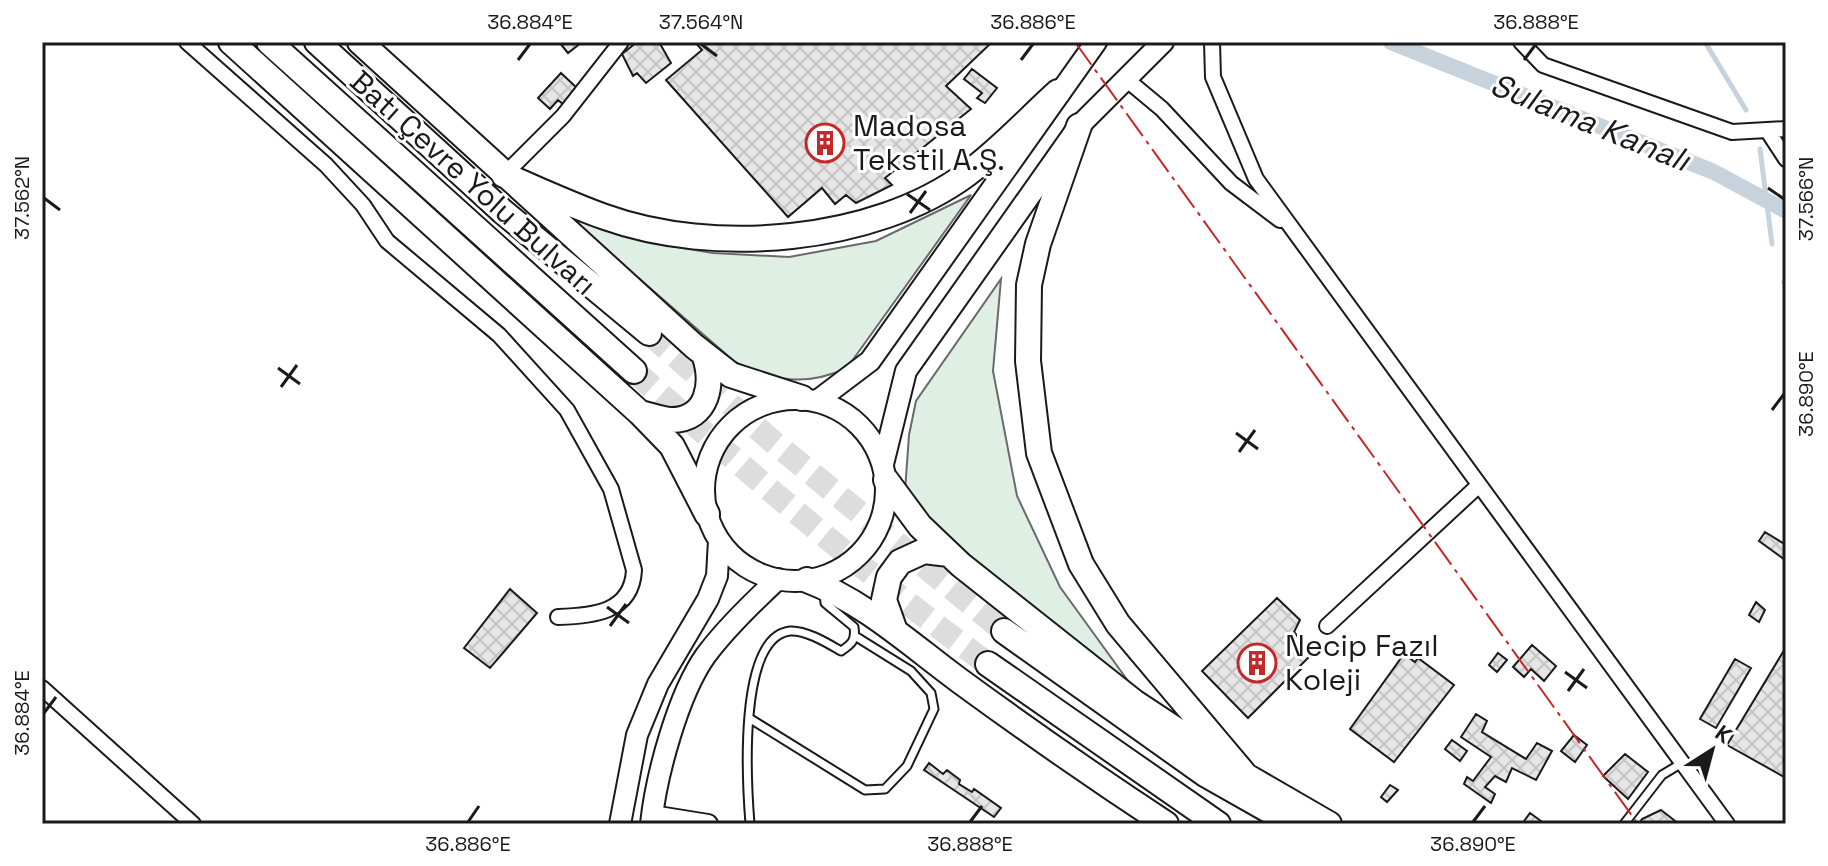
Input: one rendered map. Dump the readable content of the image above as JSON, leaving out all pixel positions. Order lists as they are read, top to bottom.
{
  "streets": {
    "highway": ["Batı Çevre Yolu Bulvarı"]
  },
  "water": ["Sulama Kanalı"],
  "places": {
    "building": ["Madosa Tekstil A.Ş.", "Necip Fazıl Koleji"]
  },
  "north": "top right",
  "coordinates": [
    "36.884°E",
    "37.564°N",
    "36.886°E",
    "36.888°E",
    "37.562°N",
    "37.566°N",
    "36.890°E"
  ]
}
